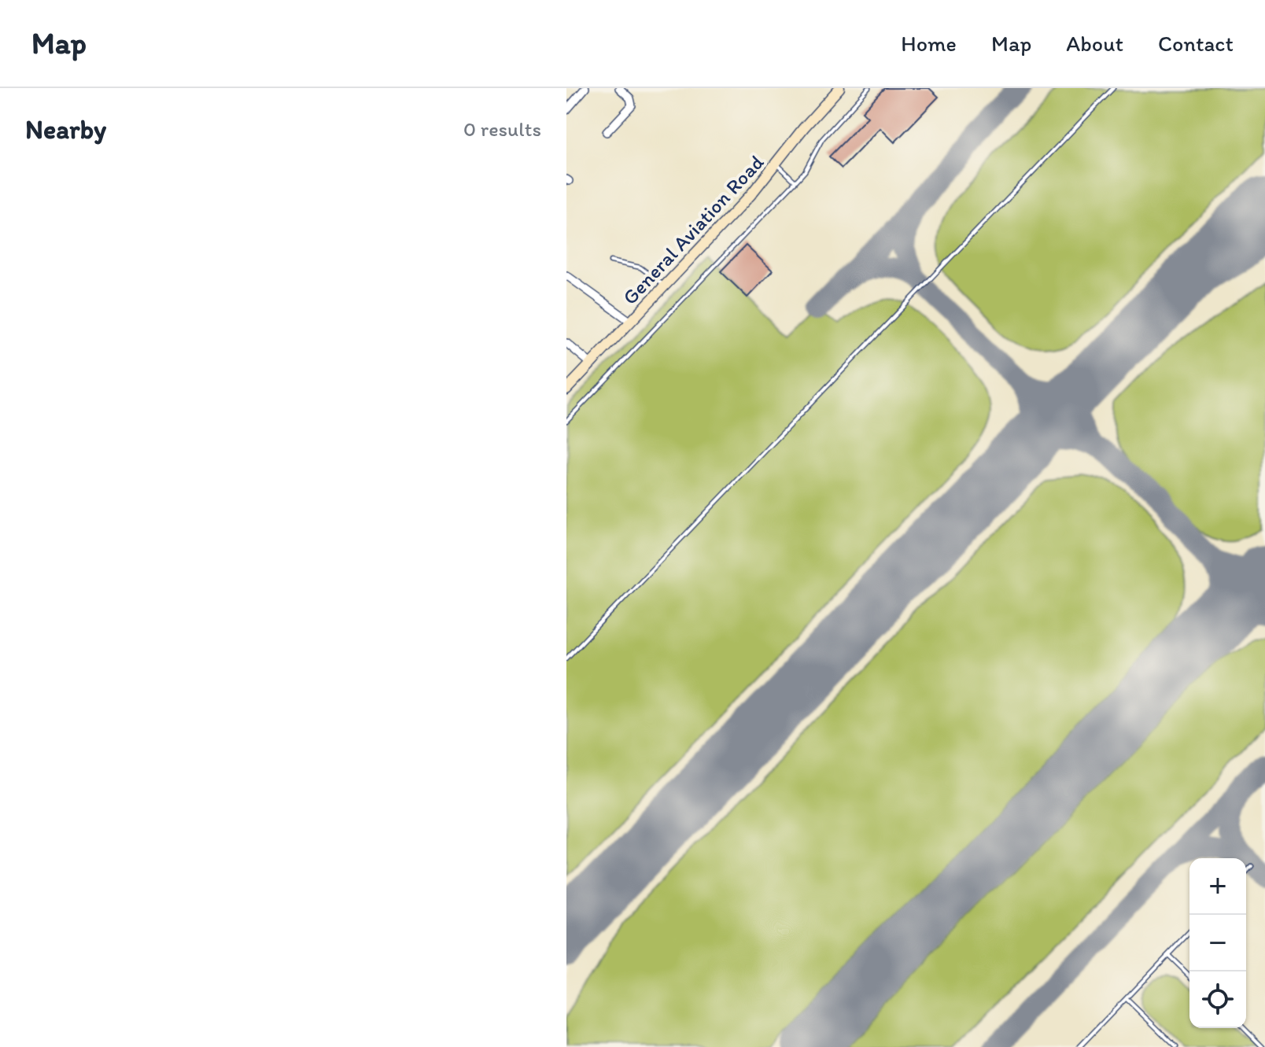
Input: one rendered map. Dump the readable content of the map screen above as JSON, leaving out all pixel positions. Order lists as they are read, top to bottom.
{
  "streets": {
    "main road": ["General Aviation Road"]
  },
  "page": {
    "header": "Map",
    "nav": [
      "Home",
      "Map",
      "About",
      "Contact"
    ],
    "heading": ["Nearby", "0 results"],
    "map_buttons": ["+", "−"]
  }
}
